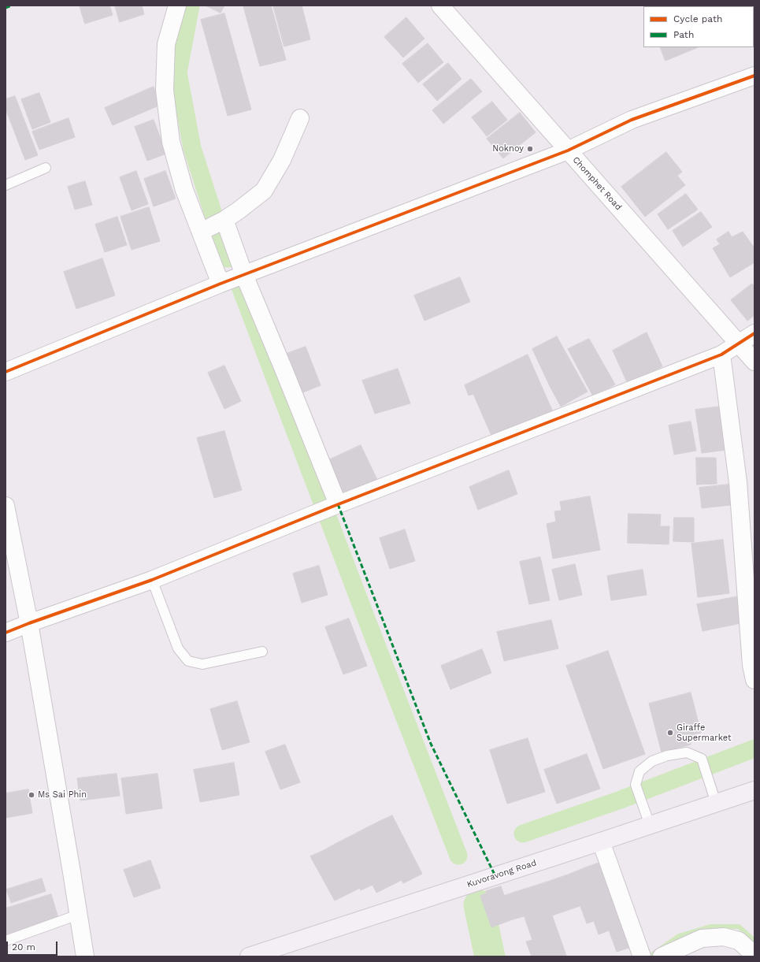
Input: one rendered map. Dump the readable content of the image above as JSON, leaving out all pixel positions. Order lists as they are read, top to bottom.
{
  "streets": {
    "street": ["Chomphet Road", "Kuvoravong Road"]
  },
  "places": ["Noknoy", "Giraffe Supermarket", "Ms Sai Phin"],
  "legend": ["Cycle path", "Path"],
  "scale_bar": "20 m"
}
